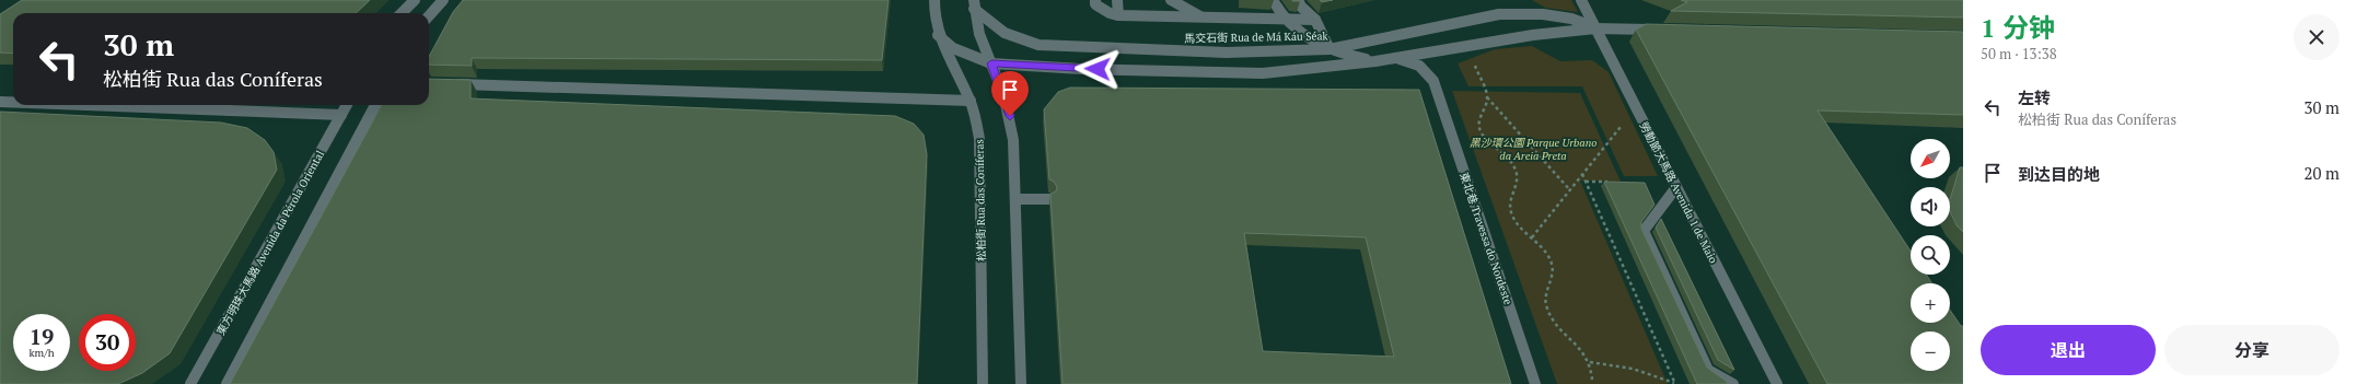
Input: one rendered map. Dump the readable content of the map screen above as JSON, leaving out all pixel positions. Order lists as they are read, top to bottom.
{
  "streets": {
    "street": [
      "馬交石街 Rua de Má Káu Séak",
      "勞動節大馬路 Avenida 1 de Maio",
      "松柏街 Rua das Coníferas",
      "東北巷 Travessa do Nordeste",
      "東方明珠大馬路 Avenida da Pérola Oriental"
    ]
  },
  "crossings": [
    ["馬交石街 Rua de Má Káu Séak", "勞動節大馬路 Avenida 1 de Maio"],
    ["馬交石街 Rua de Má Káu Séak", "松柏街 Rua das Coníferas"],
    ["馬交石街 Rua de Má Káu Séak", "東北巷 Travessa do Nordeste"]
  ],
  "parks": ["黑沙環公園 Parque Urbano da Areia Preta"],
  "north": "bottom left",
  "page": {
    "heading": ["1 分钟", "50 m · 13:38"],
    "turn": ["30 m", "松柏街 Rua das Coníferas"],
    "list": [
      {
        "name": "左转",
        "note": "松柏街 Rua das Coníferas",
        "value": "30 m"
      },
      {
        "name": "到达目的地",
        "value": "20 m"
      }
    ],
    "map_buttons": ["+", "−"],
    "speed": "19 km/h",
    "limit": "30",
    "buttons": ["退出", "分享"]
  }
}
